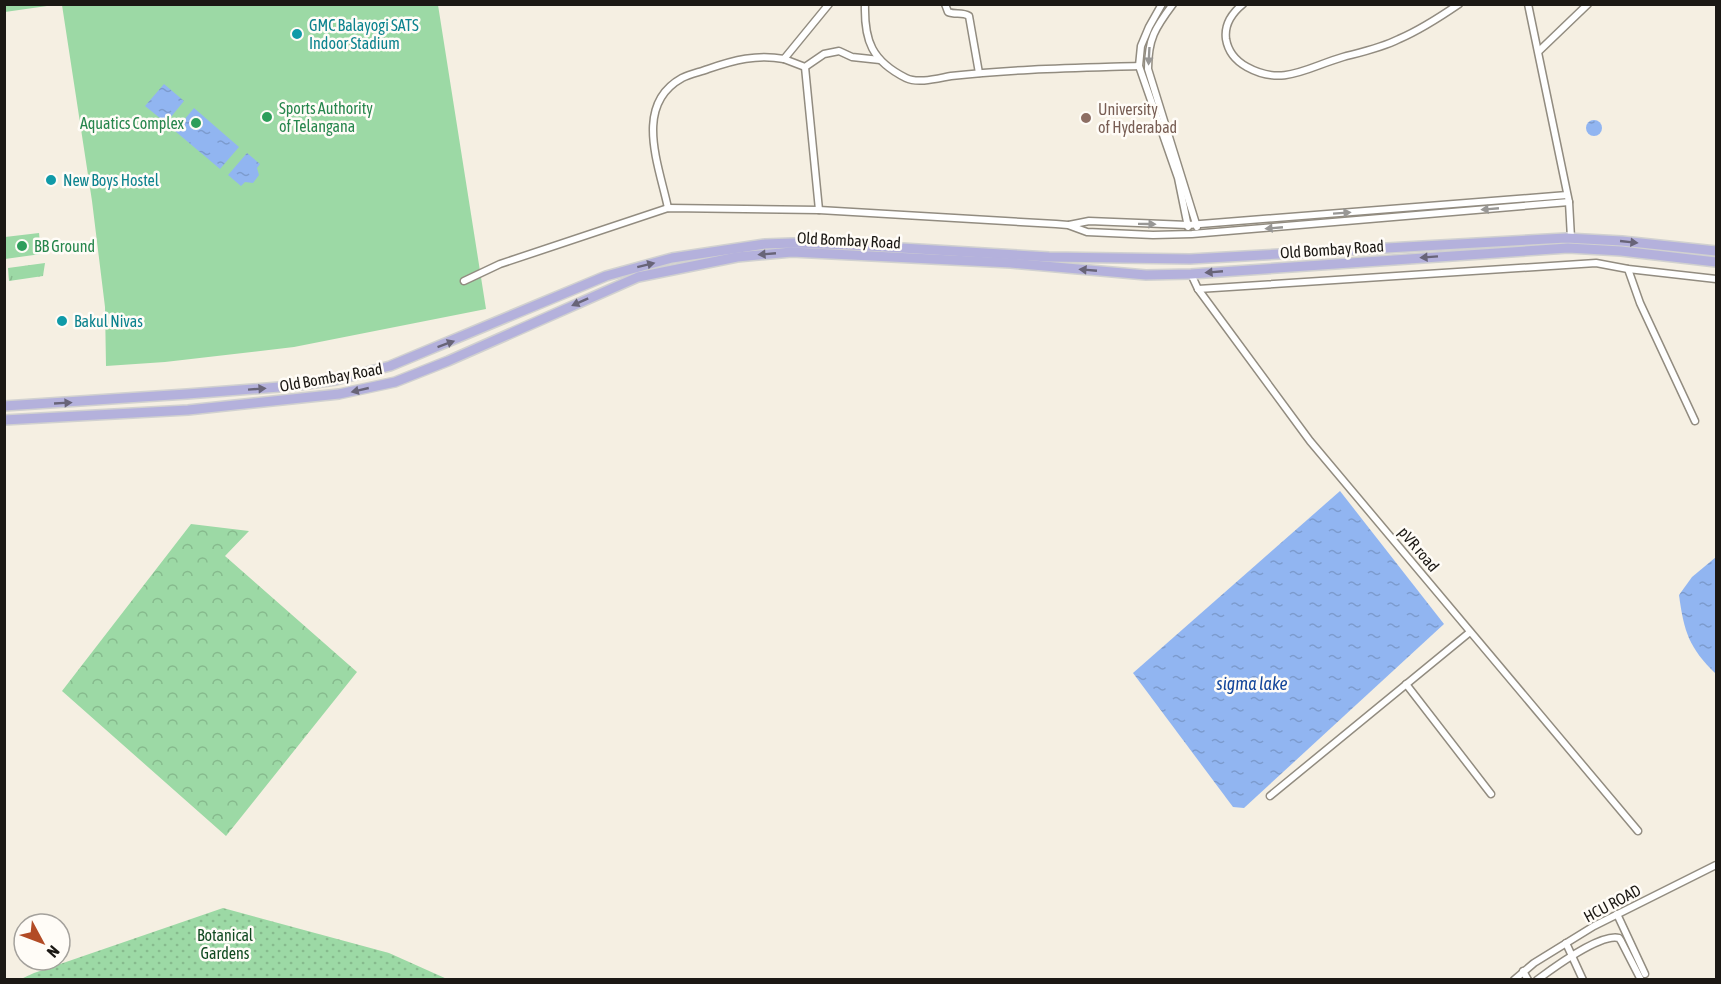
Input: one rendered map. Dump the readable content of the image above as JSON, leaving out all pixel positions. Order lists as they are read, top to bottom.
{
  "streets": {
    "main road": ["Old Bombay Road"],
    "street": ["pVR road", "HCU ROAD"]
  },
  "crossings": [
    ["Old Bombay Road", "pVR road"]
  ],
  "water": ["sigma lake"],
  "parks": ["Botanical Gardens"],
  "places": [
    "GMC Balayogi SATS Indoor Stadium",
    "Sports Authority of Telangana",
    "University of Hyderabad",
    "Aquatics Complex",
    "New Boys Hostel",
    "BB Ground",
    "Bakul Nivas"
  ],
  "north": "bottom right"
}
